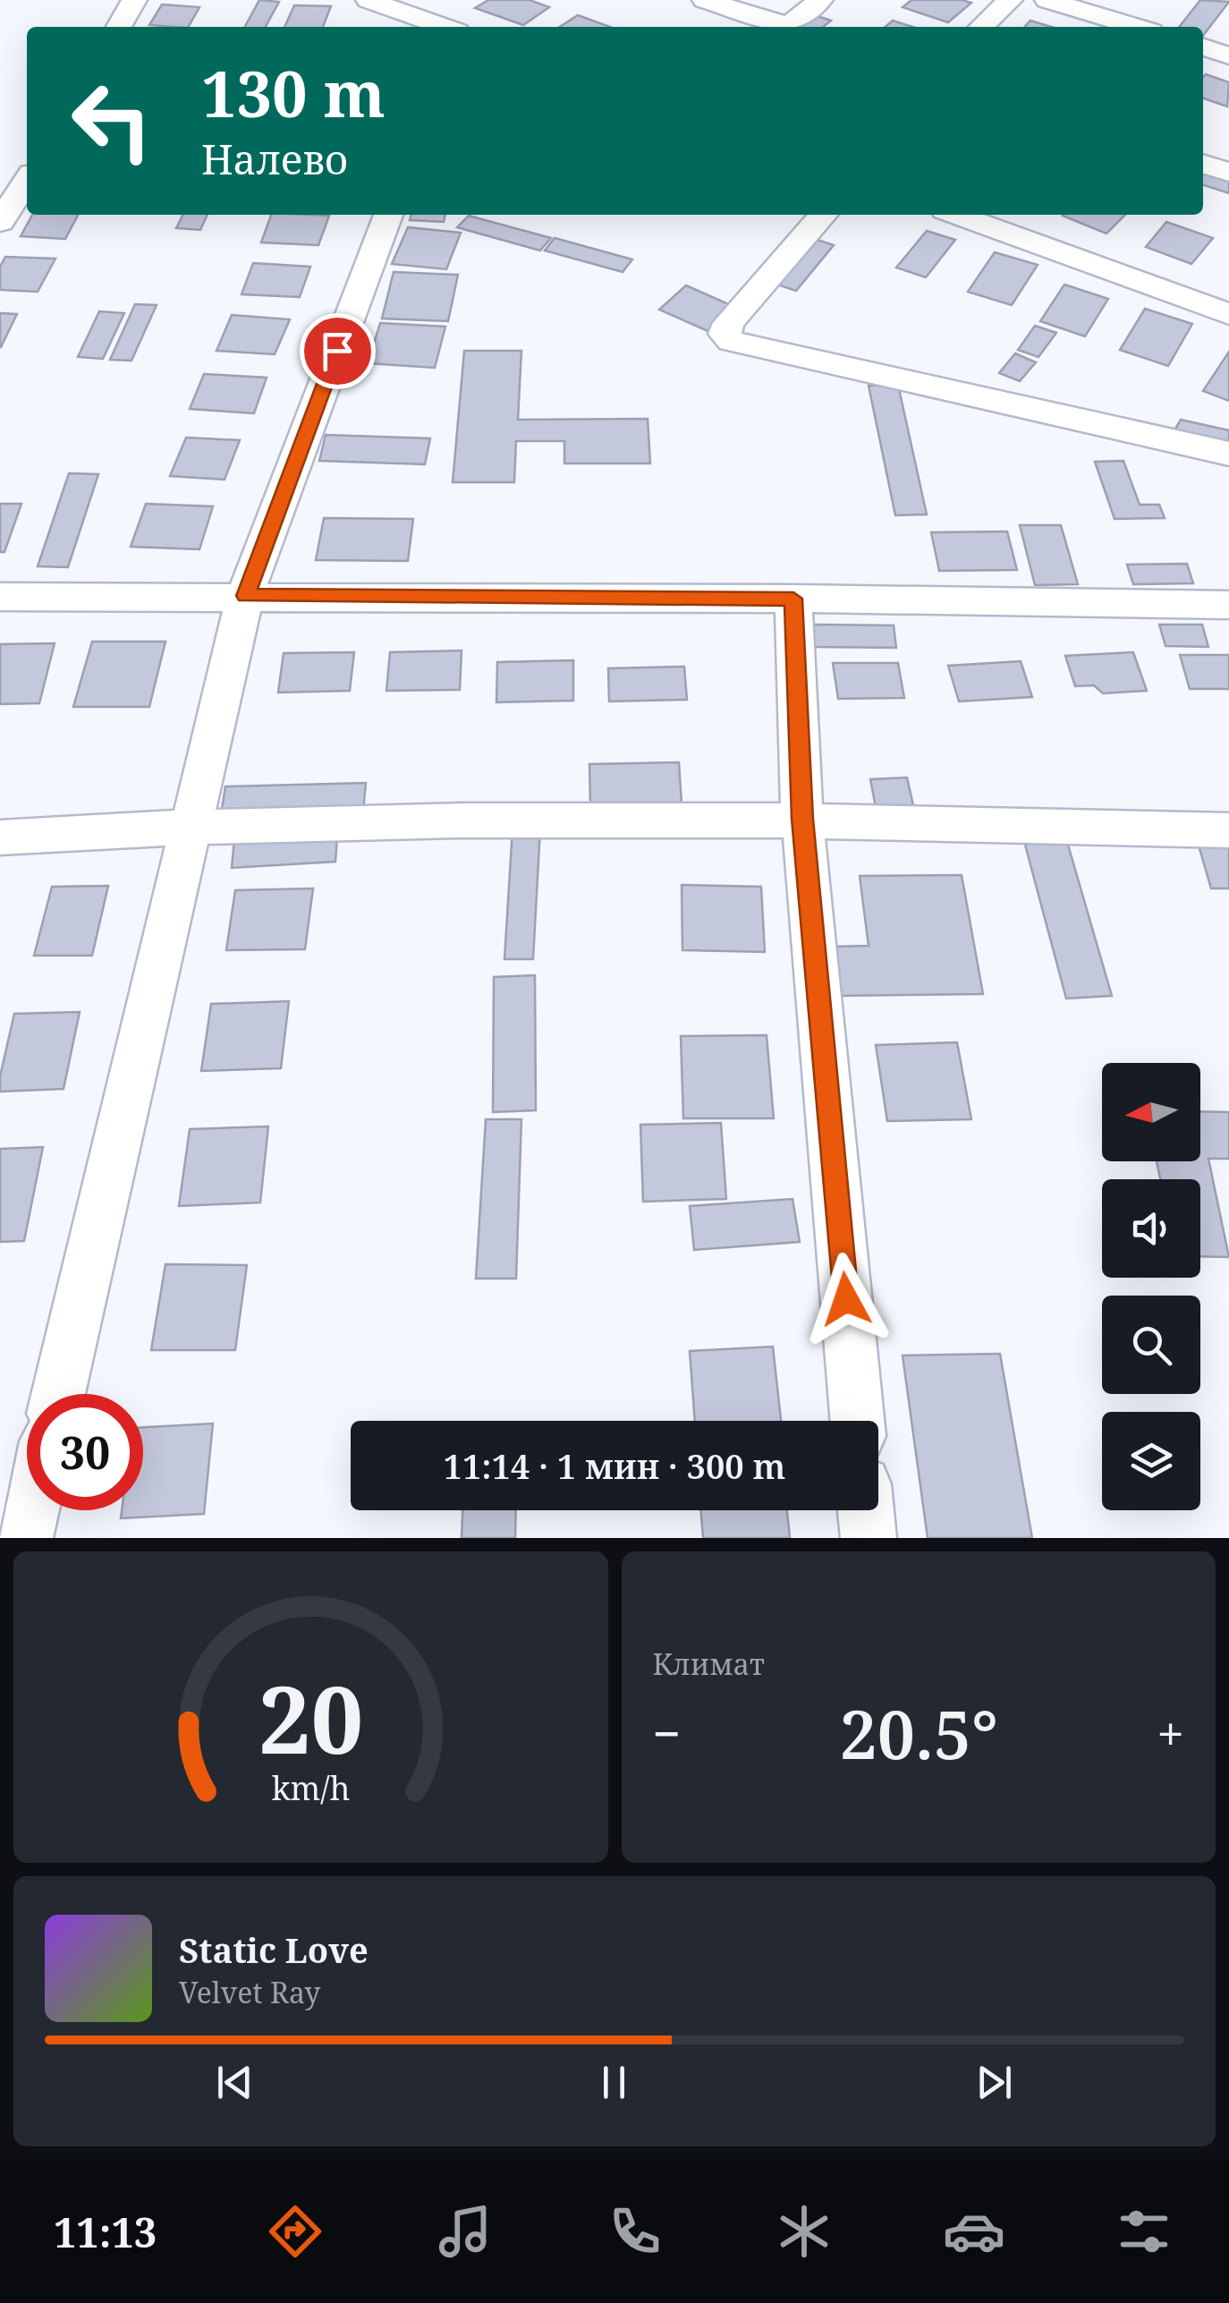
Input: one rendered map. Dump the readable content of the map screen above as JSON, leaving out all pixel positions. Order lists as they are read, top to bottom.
{
  "north": "left",
  "page": {
    "turn": ["130 m", "Налево"],
    "limit": "30",
    "trip": "11:14 · 1 мин · 300 m",
    "tile": "Климат",
    "heat": ["−", "20.5°", "+"],
    "song": ["Static Love", "Velvet Ray"],
    "tabs": "11:13",
    "gauge": ["20", "km/h"]
  }
}
